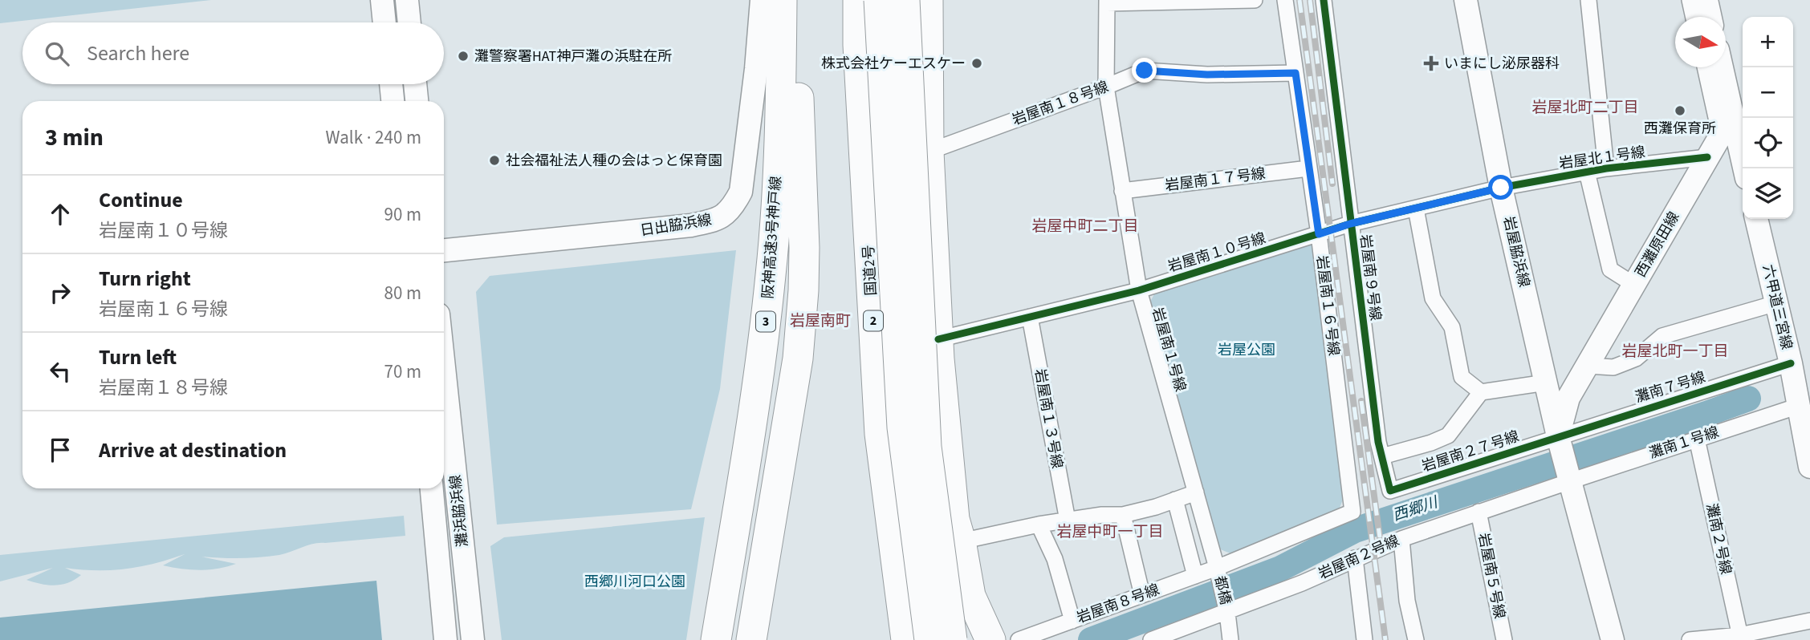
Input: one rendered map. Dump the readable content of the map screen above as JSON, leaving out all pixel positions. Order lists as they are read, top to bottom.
{
  "streets": {
    "highway": [
      "阪神高速3号神戸線",
      "国道2号",
      "2",
      "3"
    ],
    "street": [
      "岩屋南１８号線",
      "岩屋北１号線",
      "岩屋南１７号線",
      "日出脇浜線",
      "西灘原田線",
      "岩屋脇浜線",
      "岩屋南１０号線",
      "岩屋南９号線",
      "岩屋南１６号線",
      "六甲道三宮線",
      "岩屋南１号線",
      "灘南７号線",
      "岩屋南１３号線",
      "灘南１号線",
      "岩屋南２７号線",
      "灘浜脇浜線",
      "灘南２号線",
      "岩屋南２号線",
      "岩屋南５号線",
      "都橋",
      "岩屋南８号線"
    ]
  },
  "crossings": [
    ["岩屋南１８号線", "岩屋南１６号線"],
    ["岩屋南１８号線", "岩屋南１号線"],
    ["岩屋北１号線", "西灘原田線"],
    ["岩屋北１号線", "岩屋脇浜線"],
    ["岩屋北１号線", "岩屋南１０号線"],
    ["岩屋南１７号線", "岩屋南１６号線"],
    ["岩屋南１７号線", "岩屋南１号線"],
    ["西灘原田線", "岩屋脇浜線"],
    ["西灘原田線", "灘南７号線"],
    ["西灘原田線", "岩屋南２７号線"],
    ["岩屋脇浜線", "岩屋南１０号線"],
    ["岩屋脇浜線", "灘南７号線"],
    ["岩屋脇浜線", "灘南１号線"],
    ["岩屋脇浜線", "岩屋南２７号線"],
    ["岩屋脇浜線", "岩屋南２号線"],
    ["岩屋南１０号線", "岩屋南９号線"],
    ["岩屋南１０号線", "岩屋南１６号線"],
    ["岩屋南１０号線", "岩屋南１号線"],
    ["岩屋南１０号線", "岩屋南１３号線"],
    ["岩屋南９号線", "岩屋南２７号線"],
    ["岩屋南１６号線", "岩屋南８号線"],
    ["六甲道三宮線", "灘南７号線"],
    ["六甲道三宮線", "灘南１号線"],
    ["岩屋南１号線", "都橋"],
    ["岩屋南１号線", "岩屋南８号線"],
    ["灘南７号線", "岩屋南２７号線"],
    ["灘南１号線", "灘南２号線"],
    ["灘南１号線", "岩屋南２号線"],
    ["岩屋南２号線", "岩屋南５号線"],
    ["岩屋南２号線", "都橋"],
    ["都橋", "岩屋南８号線"]
  ],
  "districts": [
    "岩屋北町二丁目",
    "岩屋中町二丁目",
    "岩屋南町",
    "岩屋北町一丁目",
    "岩屋中町一丁目"
  ],
  "water": ["西郷川"],
  "parks": ["岩屋公園", "西郷川河口公園"],
  "places": {
    "other": [
      "灘警察署HAT神戸灘の浜駐在所",
      "株式会社ケーエスケー",
      "西灘保育所",
      "社会福祉法人種の会はっと保育園"
    ],
    "health": ["いまにし泌尿器科"]
  },
  "north": "right",
  "page": {
    "map_buttons": ["+", "−"],
    "search": "Search here",
    "heading": ["3 min", "Walk · 240 m"],
    "list": [
      ["Continue", "岩屋南１０号線", "90 m"],
      ["Turn right", "岩屋南１６号線", "80 m"],
      ["Turn left", "岩屋南１８号線", "70 m"],
      "Arrive at destination"
    ]
  }
}
